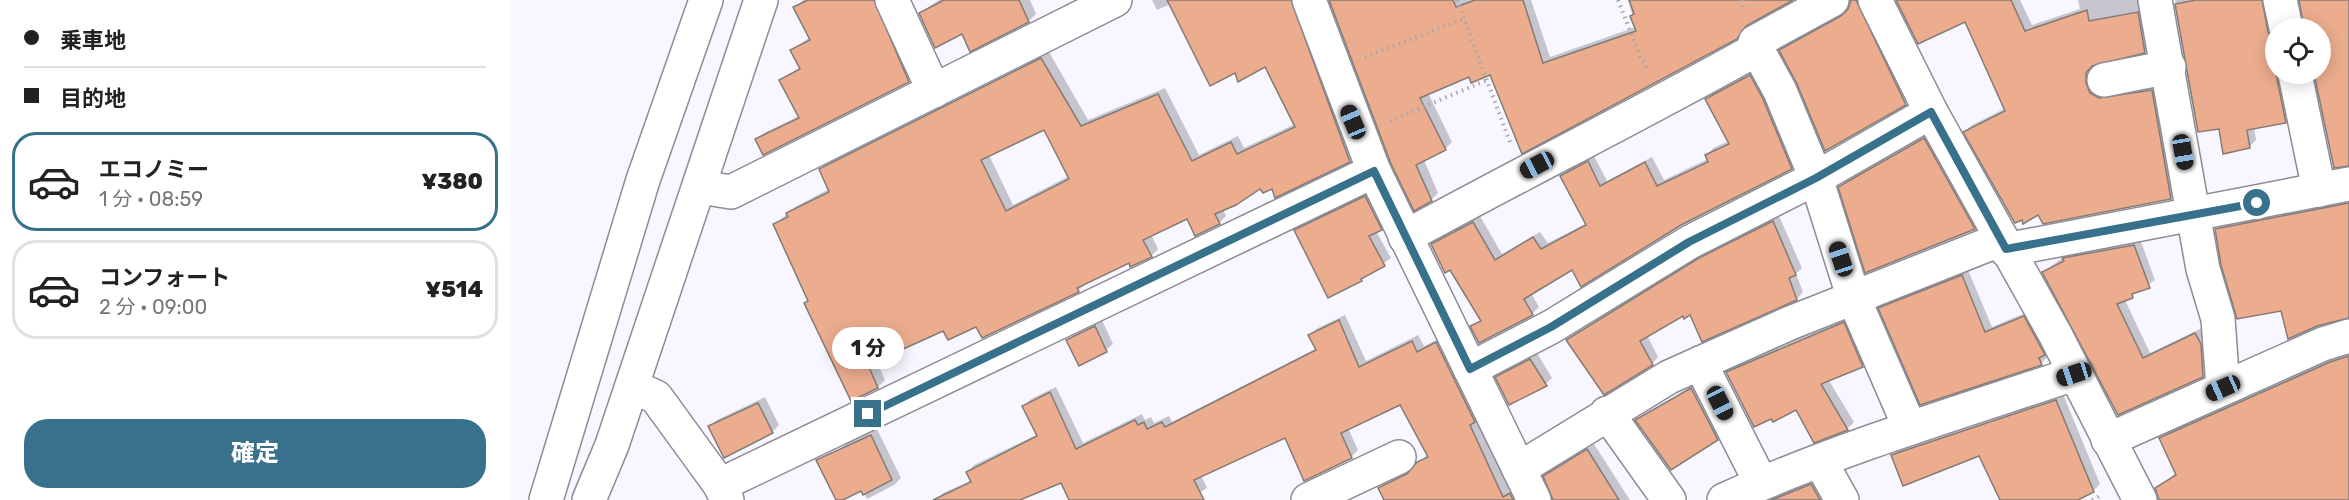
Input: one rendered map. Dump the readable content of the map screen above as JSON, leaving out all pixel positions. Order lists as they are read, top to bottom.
{
  "page": {
    "banner": ["乗車地", "目的地"],
    "list": [
      {
        "name": "エコノミー",
        "note": "1 分 · 08:59",
        "value": "¥380"
      },
      {
        "name": "コンフォート",
        "note": "2 分 · 09:00",
        "value": "¥514"
      }
    ],
    "bubble": "1 分",
    "buttons": "確定"
  }
}
